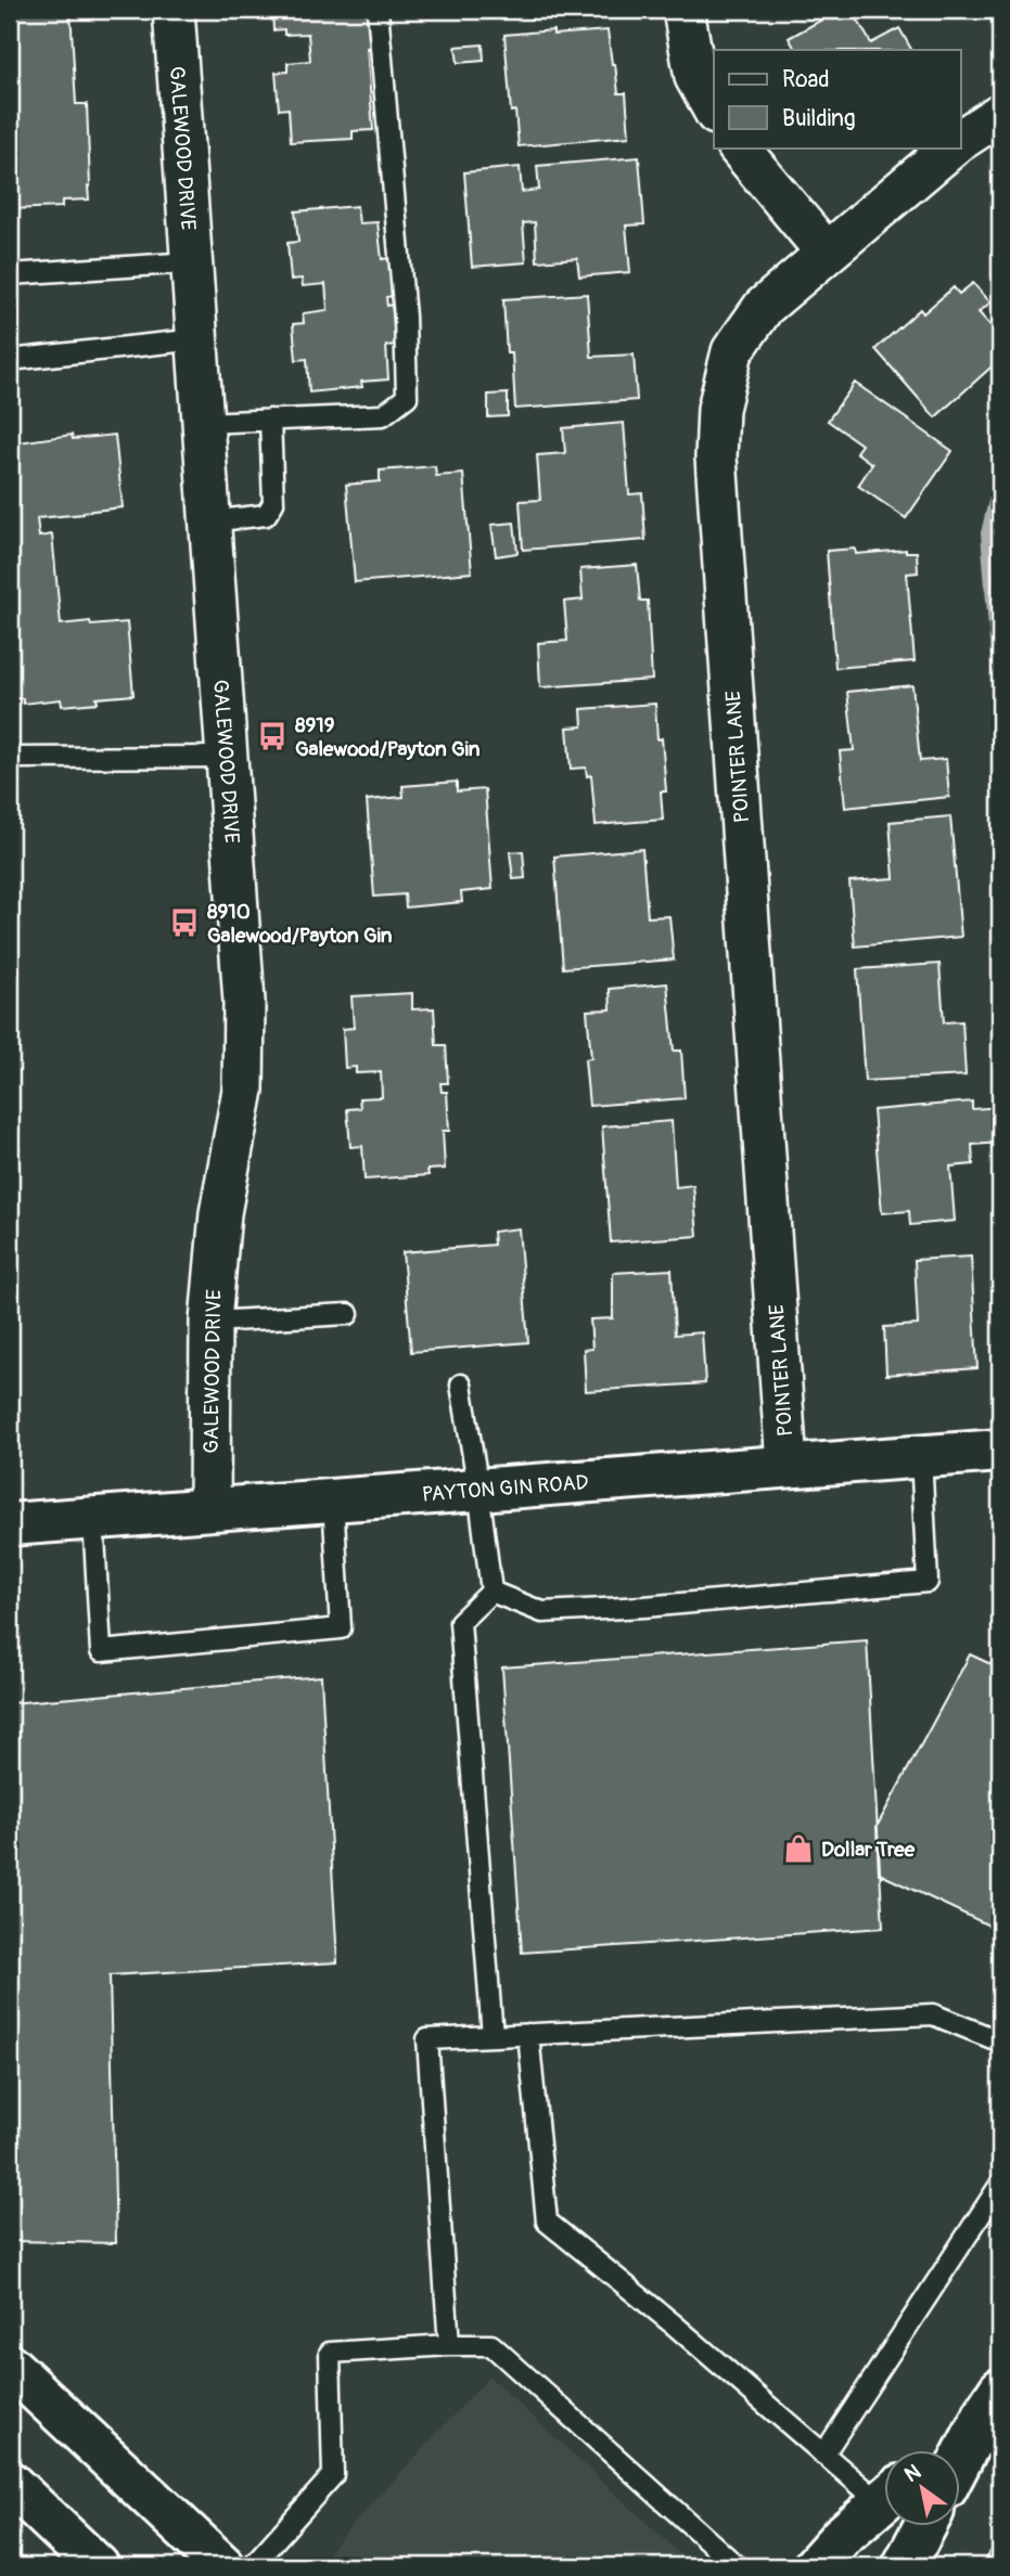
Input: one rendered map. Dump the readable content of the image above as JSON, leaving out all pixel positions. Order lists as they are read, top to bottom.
{
  "streets": {
    "main road": ["PAYTON GIN ROAD"],
    "street": ["GALEWOOD DRIVE", "POINTER LANE"]
  },
  "crossings": [
    ["GALEWOOD DRIVE", "PAYTON GIN ROAD"],
    ["POINTER LANE", "PAYTON GIN ROAD"]
  ],
  "places": {
    "bus stop": ["8919 Galewood/Payton Gin", "8910 Galewood/Payton Gin"],
    "shop": ["Dollar Tree"]
  },
  "legend": ["Road", "Building"],
  "north": "top left"
}
